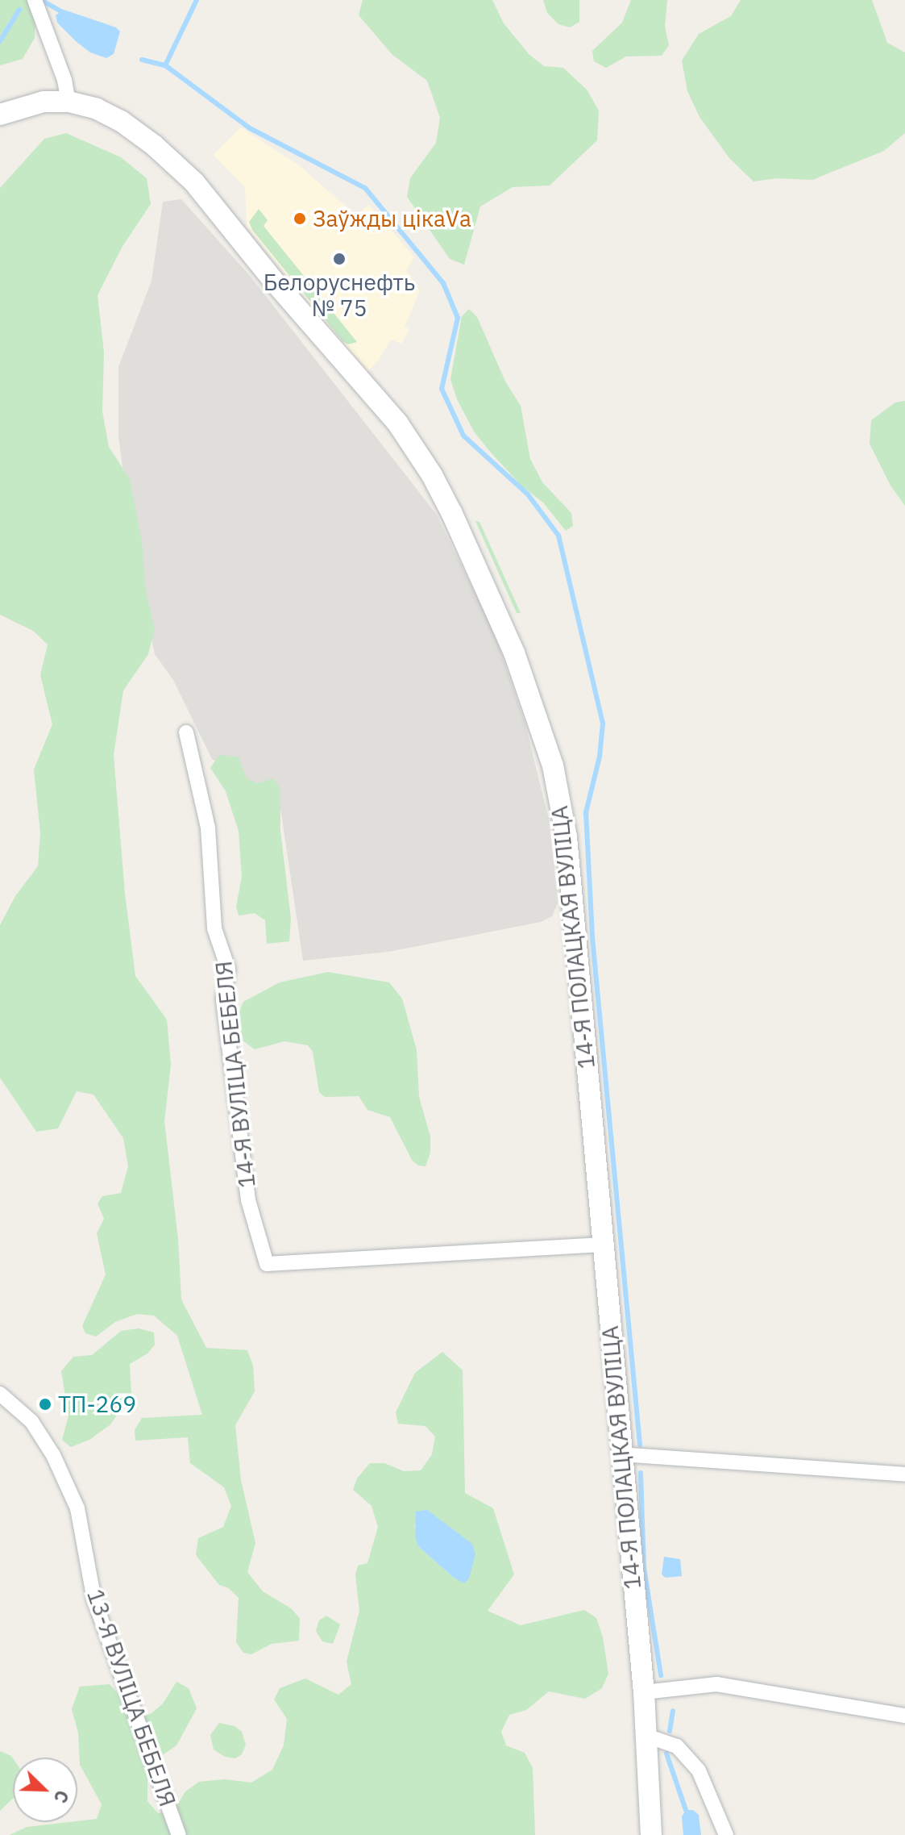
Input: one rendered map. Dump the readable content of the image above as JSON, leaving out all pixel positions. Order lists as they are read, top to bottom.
{
  "streets": {
    "main road": ["14-Я ПОЛАЦКАЯ ВУЛІЦА"],
    "street": ["14-Я ВУЛІЦА БЕБЕЛЯ", "13-Я ВУЛІЦА БЕБЕЛЯ"]
  },
  "crossings": [
    ["14-Я ПОЛАЦКАЯ ВУЛІЦА", "14-Я ВУЛІЦА БЕБЕЛЯ"]
  ],
  "places": ["Заўжды цікаVа", "Белоруснефть № 75", "ТП-269"],
  "north": "bottom right"
}
